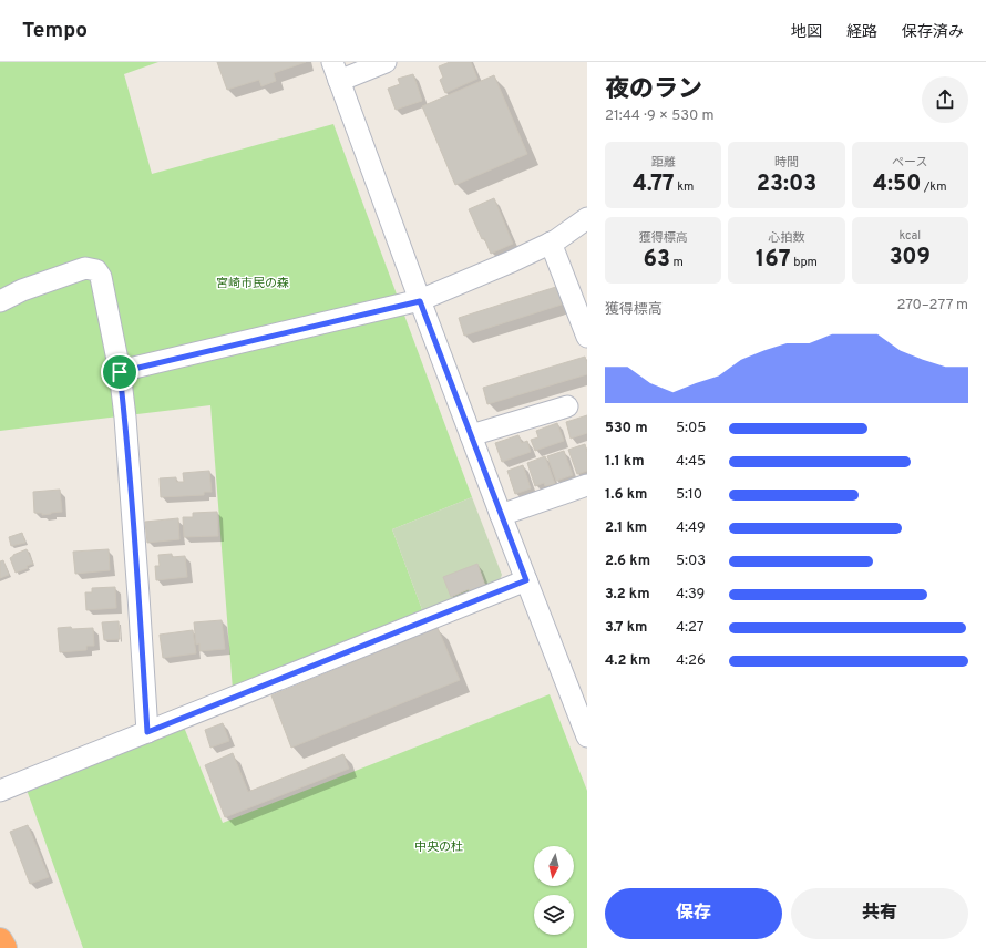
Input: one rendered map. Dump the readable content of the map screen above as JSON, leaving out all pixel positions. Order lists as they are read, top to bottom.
{
  "parks": ["宮崎市民の森", "中央の杜"],
  "north": "bottom",
  "page": {
    "header": "Tempo",
    "nav": ["地図", "経路", "保存済み"],
    "heading": ["夜のラン", "21:44 · 9 × 530 m"],
    "stats": [
      ["距離", "4.77 km"],
      ["時間", "23:03"],
      ["ペース", "4:50 /km"],
      ["獲得標高", "63 m"],
      ["心拍数", "167 bpm"],
      ["kcal", "309"]
    ],
    "chart": ["獲得標高", "270–277 m"],
    "list": [
      {
        "name": "530 m",
        "note": "5:05"
      },
      {
        "name": "1.1 km",
        "note": "4:45"
      },
      {
        "name": "1.6 km",
        "note": "5:10"
      },
      {
        "name": "2.1 km",
        "note": "4:49"
      },
      {
        "name": "2.6 km",
        "note": "5:03"
      },
      {
        "name": "3.2 km",
        "note": "4:39"
      },
      {
        "name": "3.7 km",
        "note": "4:27"
      },
      {
        "name": "4.2 km",
        "note": "4:26"
      }
    ],
    "buttons": ["保存", "共有"]
  }
}
